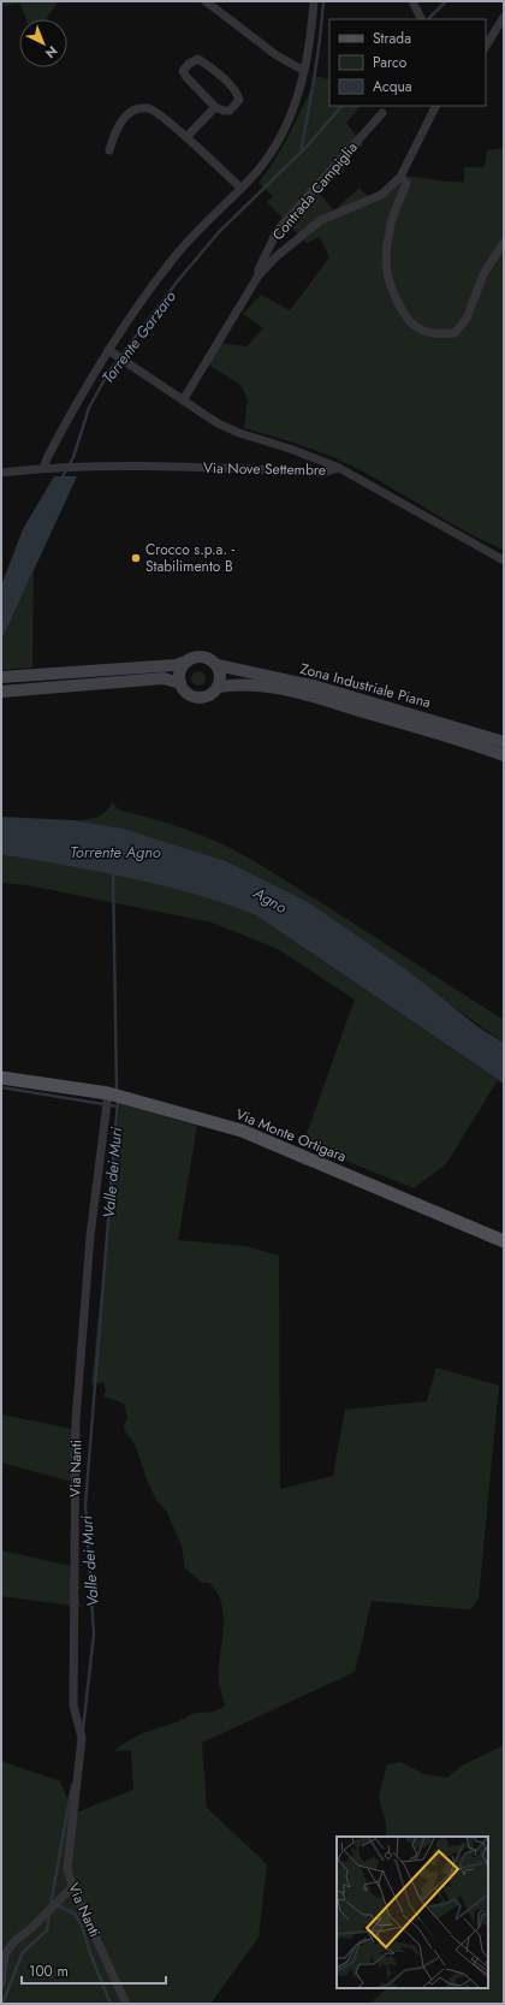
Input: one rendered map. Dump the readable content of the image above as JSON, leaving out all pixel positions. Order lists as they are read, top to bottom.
{
  "streets": {
    "main road": ["Zona Industriale Piana", "Via Monte Ortigara"],
    "street": ["Contrada Campiglia", "Via Nove Settembre", "Via Nanti"]
  },
  "crossings": [
    ["Via Monte Ortigara", "Via Nanti"]
  ],
  "water": [
    "Torrente Garzaro",
    "Torrente Agno",
    "Agno",
    "Valle dei Muri"
  ],
  "places": ["Crocco s.p.a. - Stabilimento B"],
  "legend": ["Strada", "Parco", "Acqua"],
  "scale_bar": "100 m",
  "north": "bottom right"
}
